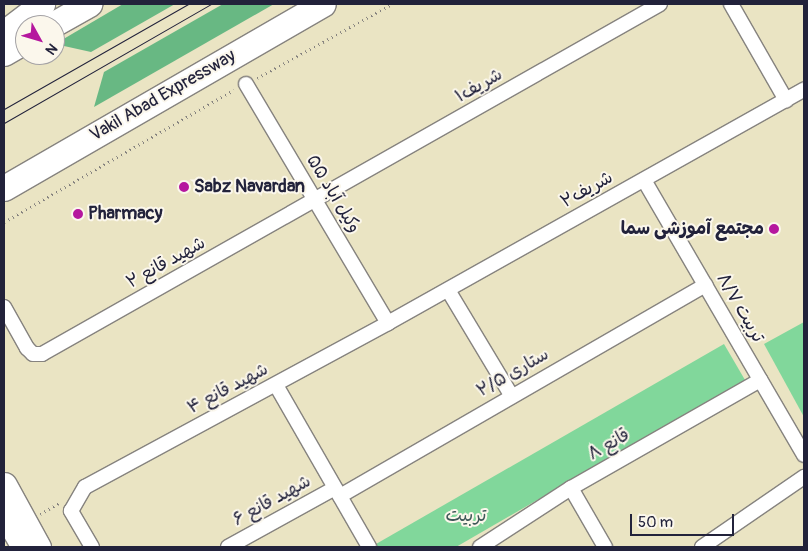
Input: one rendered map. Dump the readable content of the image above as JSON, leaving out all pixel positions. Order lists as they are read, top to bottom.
{
  "streets": {
    "highway": ["Vakil Abad Expressway"],
    "street": [
      "شریف١",
      "شریف٣",
      "۵۵ وکیل آباد",
      "شهید قانع ۲",
      "تربیت ۸/۷",
      "ستاری ۲/۵",
      "شهید قانع ۴",
      "قانع ۸",
      "شهید قانع ۶"
    ]
  },
  "crossings": [
    ["شریف١", "۵۵ وکیل آباد"],
    ["شریف١", "شهید قانع ۲"],
    ["شریف٣", "۵۵ وکیل آباد"],
    ["شریف٣", "تربیت ۸/۷"],
    ["شریف٣", "شهید قانع ۴"],
    ["۵۵ وکیل آباد", "شهید قانع ۲"],
    ["۵۵ وکیل آباد", "شهید قانع ۴"],
    ["تربیت ۸/۷", "ستاری ۲/۵"],
    ["تربیت ۸/۷", "قانع ۸"],
    ["ستاری ۲/۵", "شهید قانع ۶"]
  ],
  "parks": ["تربیت"],
  "places": ["Sabz Navardan", "Pharmacy", "مجتمع آموزشی سما"],
  "scale_bar": "50 m",
  "north": "bottom right"
}
